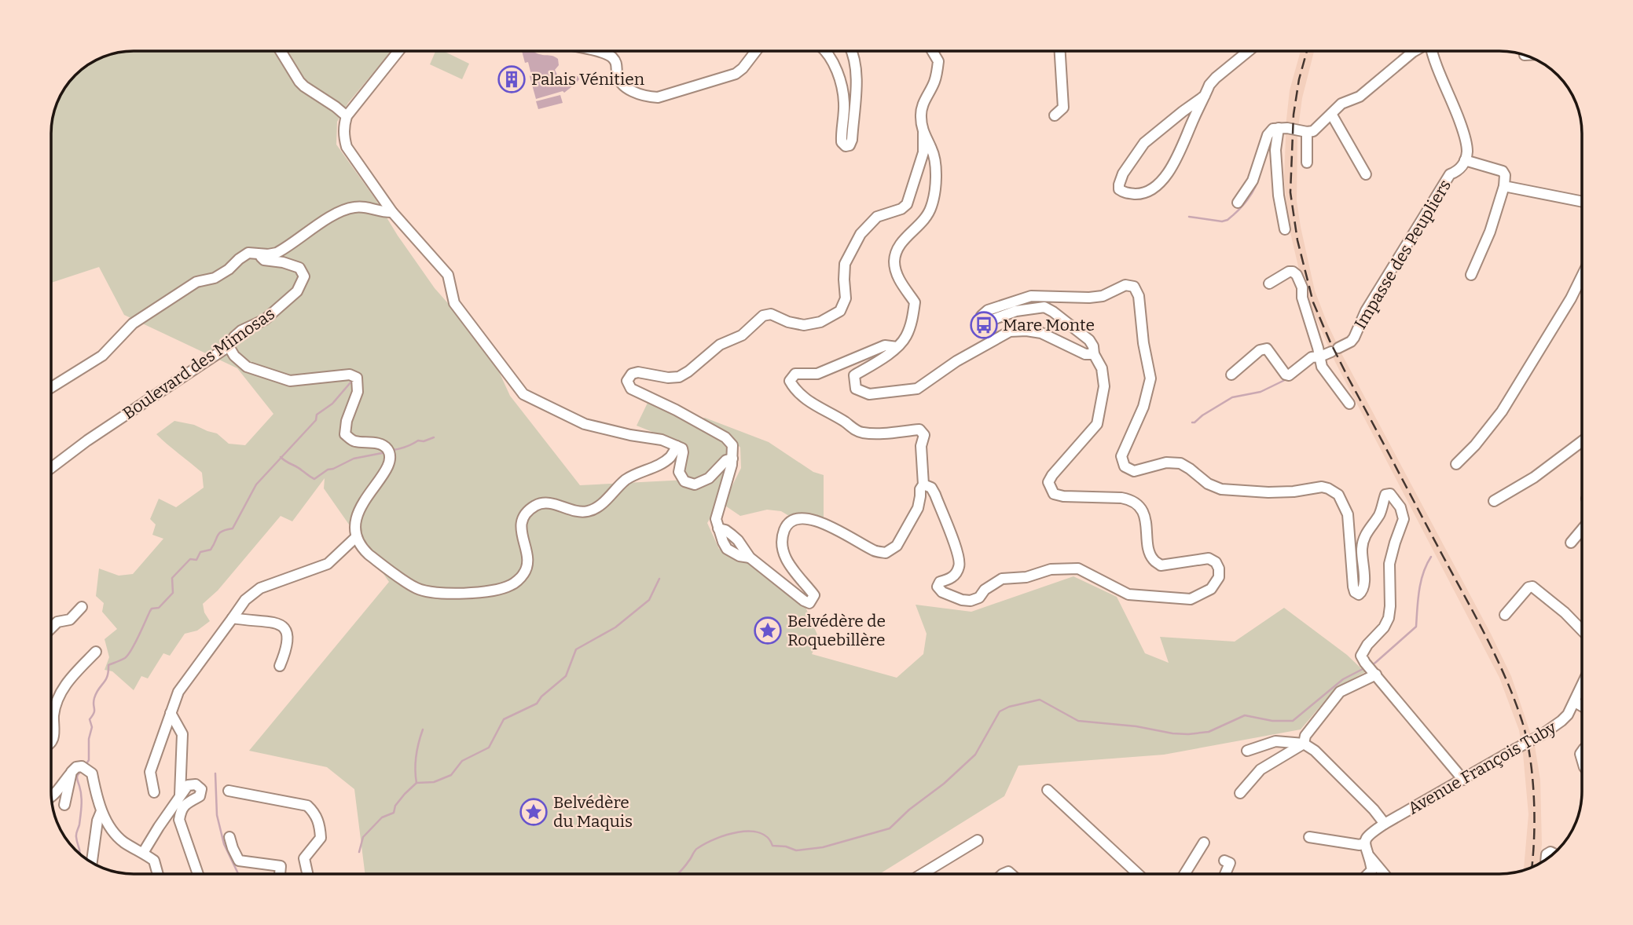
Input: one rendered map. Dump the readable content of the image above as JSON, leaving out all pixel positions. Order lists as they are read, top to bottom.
{
  "streets": {
    "street": ["Impasse des Peupliers", "Boulevard des Mimosas", "Avenue François Tuby"]
  },
  "places": {
    "building": ["Palais Vénitien"],
    "bus stop": ["Mare Monte"],
    "place": ["Belvédère de Roquebillère", "Belvédère du Maquis"]
  }
}
